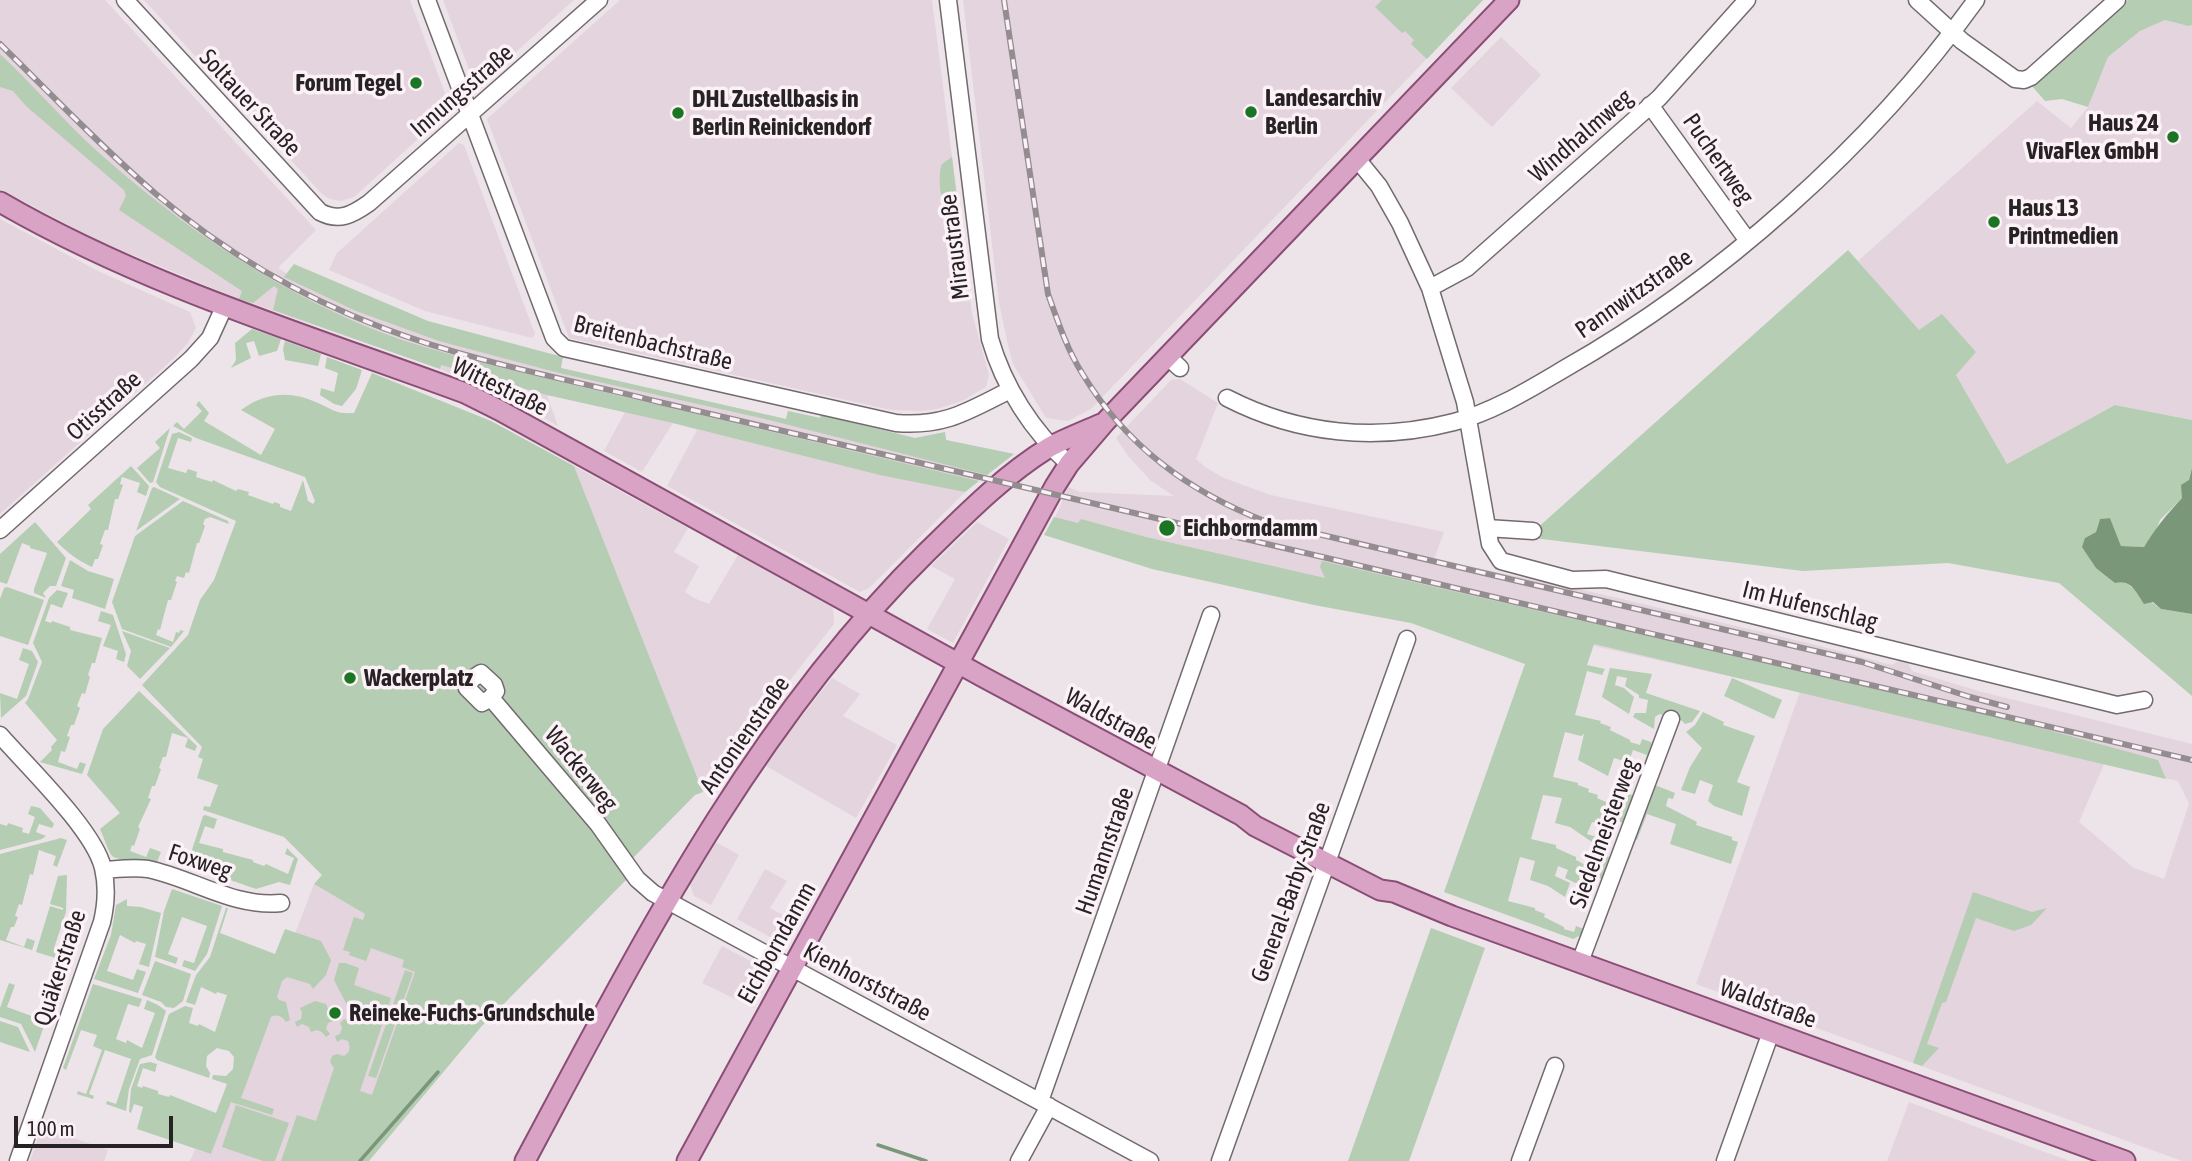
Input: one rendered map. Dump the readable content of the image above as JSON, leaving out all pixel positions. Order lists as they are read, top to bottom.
{
  "streets": {
    "main road": [
      "Wittestraße",
      "Waldstraße",
      "Antonienstraße",
      "Eichborndamm"
    ],
    "street": [
      "Innungsstraße",
      "Soltauer Straße",
      "Windhalmweg",
      "Puchertweg",
      "Miraustraße",
      "Pannwitzstraße",
      "Breitenbachstraße",
      "Otisstraße",
      "Im Hufenschlag",
      "Wackerweg",
      "Siedelmeisterweg",
      "Humannstraße",
      "Foxweg",
      "General-Barby-Straße",
      "Quäkerstraße",
      "Kienhorststraße"
    ]
  },
  "crossings": [
    ["Innungsstraße", "Soltauer Straße"],
    ["Innungsstraße", "Breitenbachstraße"],
    ["Windhalmweg", "Puchertweg"],
    ["Windhalmweg", "Im Hufenschlag"],
    ["Puchertweg", "Pannwitzstraße"],
    ["Miraustraße", "Breitenbachstraße"],
    ["Miraustraße", "Antonienstraße"],
    ["Miraustraße", "Eichborndamm"],
    ["Pannwitzstraße", "Im Hufenschlag"],
    ["Wittestraße", "Otisstraße"],
    ["Wittestraße", "Waldstraße"],
    ["Wittestraße", "Antonienstraße"],
    ["Wittestraße", "Eichborndamm"],
    ["Im Hufenschlag", "Eichborndamm"],
    ["Waldstraße", "Siedelmeisterweg"],
    ["Waldstraße", "Humannstraße"],
    ["Waldstraße", "General-Barby-Straße"],
    ["Waldstraße", "Eichborndamm"],
    ["Antonienstraße", "Eichborndamm"],
    ["Antonienstraße", "Kienhorststraße"],
    ["Wackerweg", "Kienhorststraße"],
    ["Humannstraße", "Kienhorststraße"],
    ["Foxweg", "Quäkerstraße"],
    ["Eichborndamm", "Kienhorststraße"]
  ],
  "places": [
    "Forum Tegel",
    "Landesarchiv Berlin",
    "DHL Zustellbasis in Berlin Reinickendorf",
    "Haus 24 VivaFlex GmbH",
    "Haus 13 Printmedien",
    "Eichborndamm",
    "Wackerplatz",
    "Reineke-Fuchs-Grundschule"
  ],
  "scale_bar": "100 m"
}
